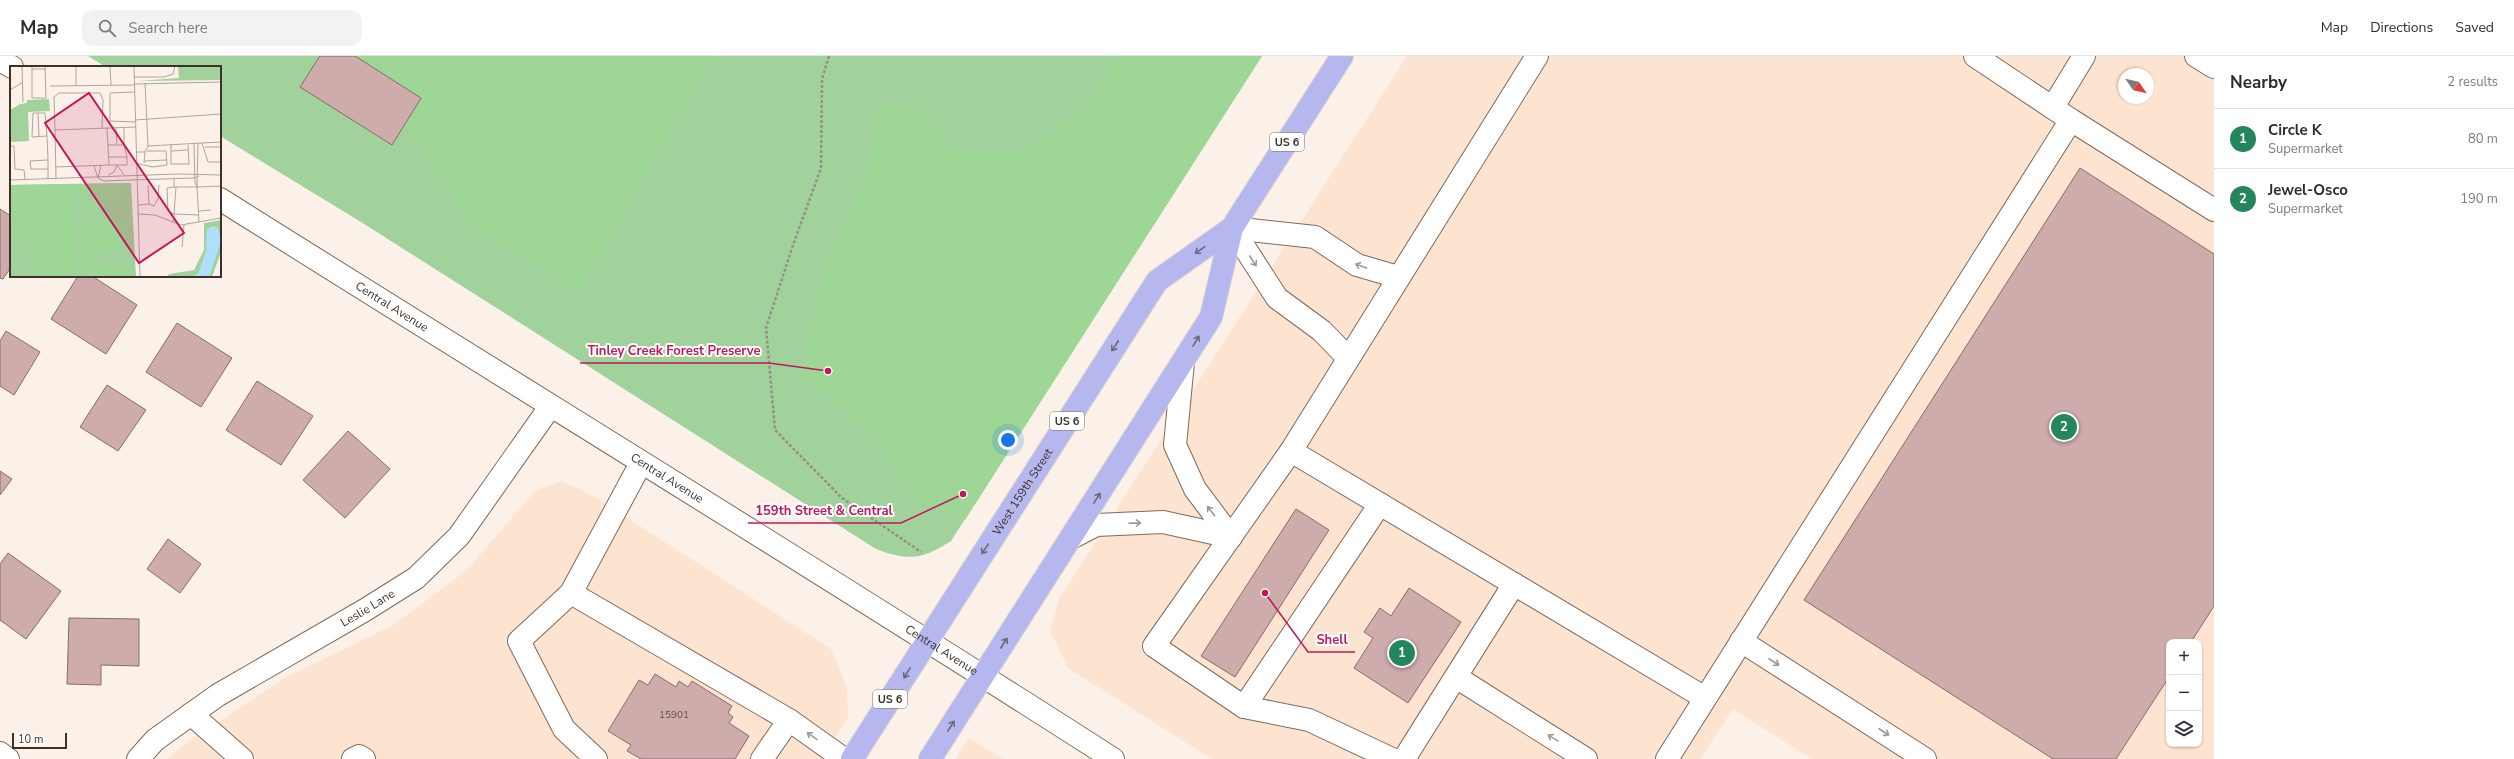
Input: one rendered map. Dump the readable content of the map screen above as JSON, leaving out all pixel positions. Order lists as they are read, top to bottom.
{
  "streets": {
    "main road": ["US 6", "West 159th Street"],
    "street": ["Central Avenue", "Leslie Lane"]
  },
  "crossings": [
    ["Central Avenue", "West 159th Street"],
    ["Central Avenue", "Leslie Lane"]
  ],
  "places": ["Tinley Creek Forest Preserve", "159th Street & Central", "Shell"],
  "house_numbers": ["15901"],
  "scale_bar": "10 m",
  "north": "bottom right",
  "page": {
    "header": "Map",
    "search": "Search here",
    "nav": ["Map", "Directions", "Saved"],
    "heading": ["Nearby", "2 results"],
    "list": [
      {
        "mark": "1",
        "name": "Circle K",
        "note": "Supermarket",
        "value": "80 m"
      },
      {
        "mark": "2",
        "name": "Jewel-Osco",
        "note": "Supermarket",
        "value": "190 m"
      }
    ],
    "pins": ["2", "1"],
    "map_buttons": ["+", "−"],
    "scale": "10 m"
  }
}
